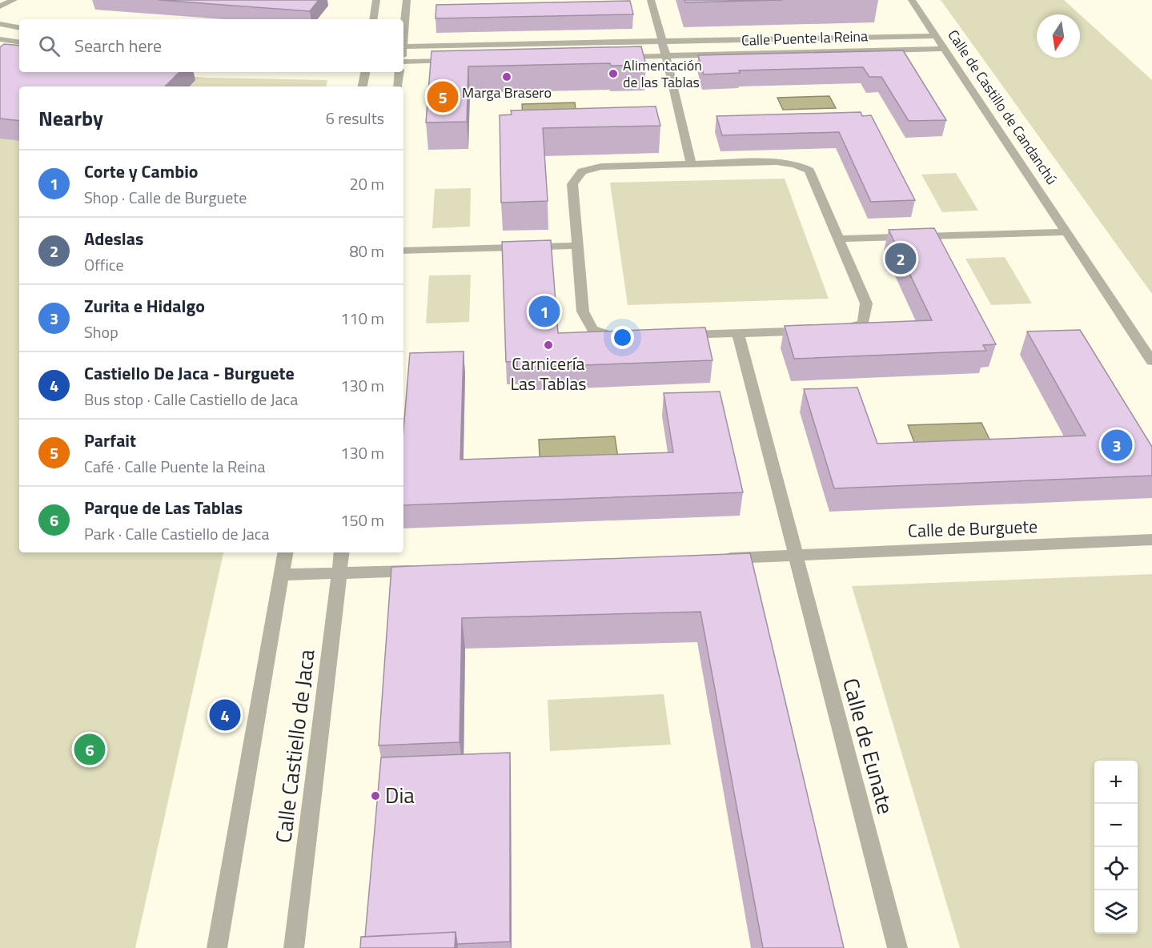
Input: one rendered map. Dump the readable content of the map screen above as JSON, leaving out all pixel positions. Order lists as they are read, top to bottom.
{
  "streets": {
    "street": [
      "Calle Puente la Reina",
      "Calle de Castillo de Candanchú",
      "Calle de Burguete",
      "Calle Castiello de Jaca",
      "Calle de Eunate"
    ]
  },
  "crossings": [
    ["Calle Puente la Reina", "Calle de Castillo de Candanchú"],
    ["Calle de Burguete", "Calle de Eunate"]
  ],
  "places": [
    "Alimentación de las Tablas",
    "Marga Brasero",
    "Carnicería Las Tablas",
    "Dia"
  ],
  "north": "bottom",
  "page": {
    "search": "Search here",
    "pins": [
      "5",
      "2",
      "1",
      "3",
      "4",
      "6"
    ],
    "heading": ["Nearby", "6 results"],
    "list": [
      {
        "mark": "1",
        "name": "Corte y Cambio",
        "note": "Shop · Calle de Burguete",
        "value": "20 m"
      },
      {
        "mark": "2",
        "name": "Adeslas",
        "note": "Office",
        "value": "80 m"
      },
      {
        "mark": "3",
        "name": "Zurita e Hidalgo",
        "note": "Shop",
        "value": "110 m"
      },
      {
        "mark": "4",
        "name": "Castiello De Jaca - Burguete",
        "note": "Bus stop · Calle Castiello de Jaca",
        "value": "130 m"
      },
      {
        "mark": "5",
        "name": "Parfait",
        "note": "Café · Calle Puente la Reina",
        "value": "130 m"
      },
      {
        "mark": "6",
        "name": "Parque de Las Tablas",
        "note": "Park · Calle Castiello de Jaca",
        "value": "150 m"
      }
    ],
    "map_buttons": ["+", "−"]
  }
}
